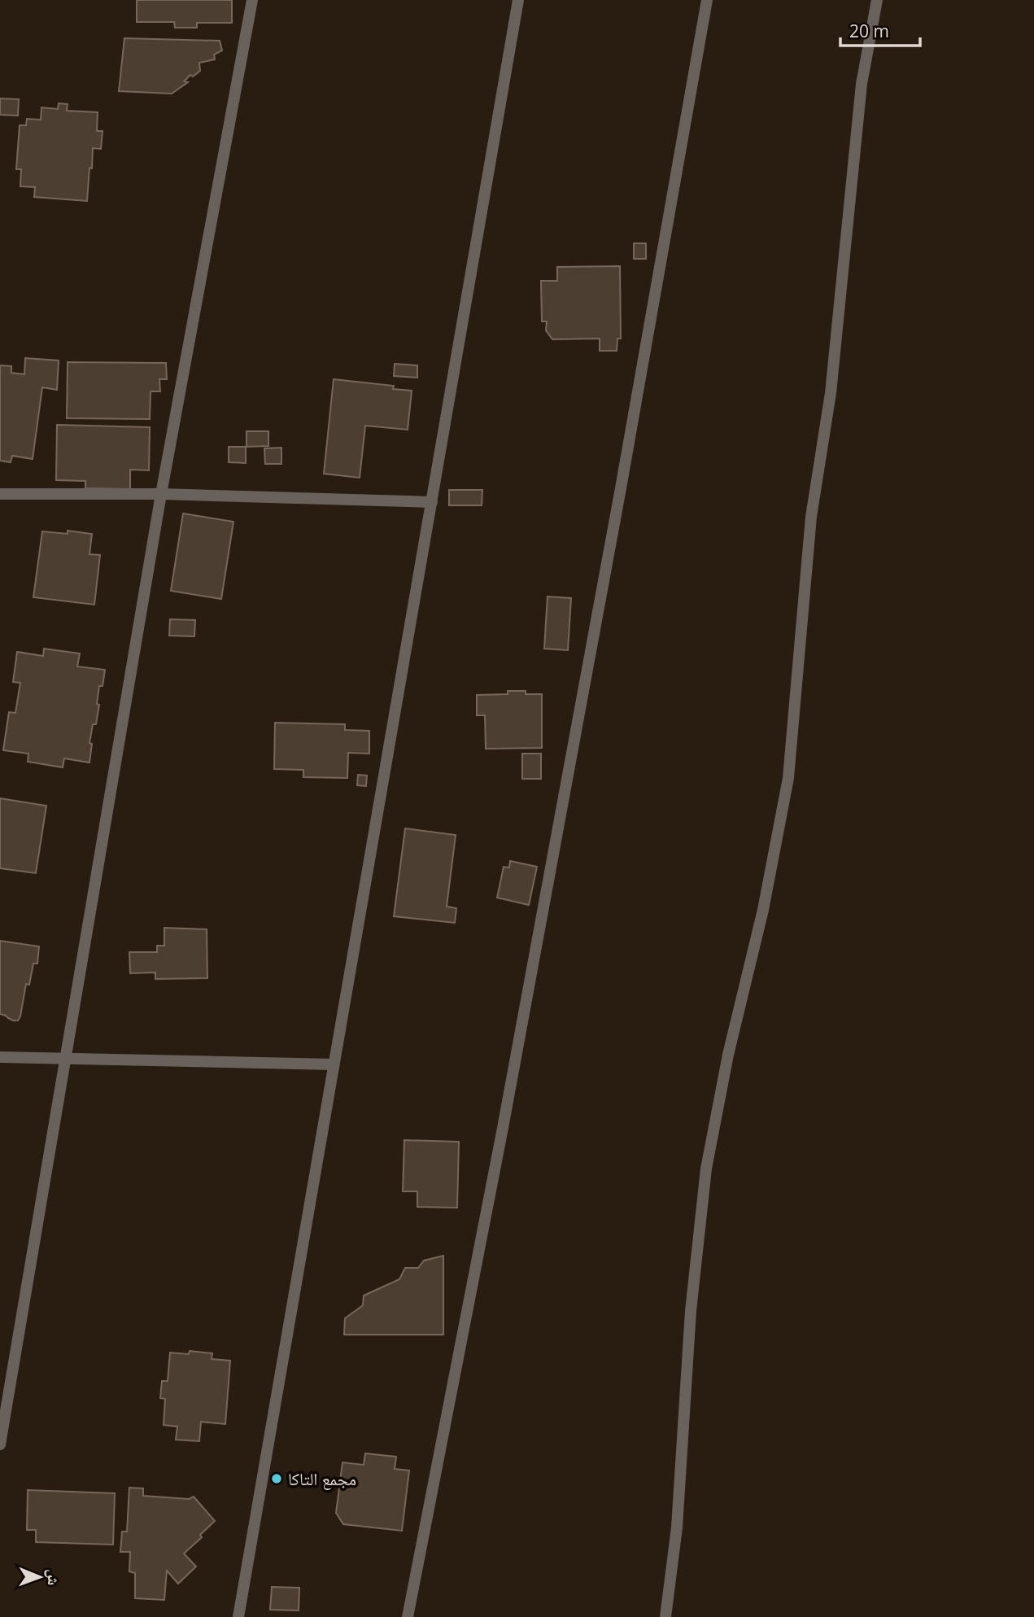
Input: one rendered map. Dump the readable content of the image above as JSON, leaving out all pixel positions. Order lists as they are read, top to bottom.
{
  "places": ["مجمع التاكا"],
  "scale_bar": "20 m",
  "north": "right"
}
